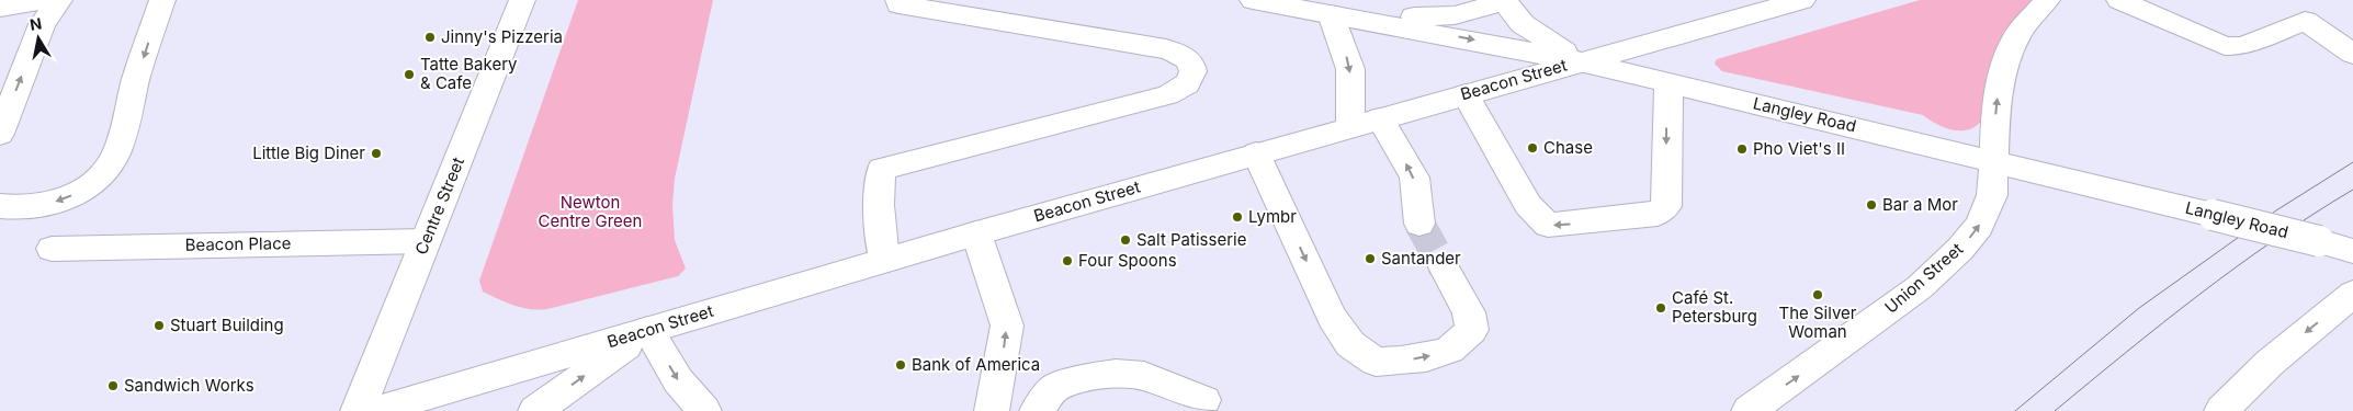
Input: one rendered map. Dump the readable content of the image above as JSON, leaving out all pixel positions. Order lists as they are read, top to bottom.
{
  "streets": {
    "street": [
      "Beacon Street",
      "Langley Road",
      "Centre Street",
      "Beacon Place",
      "Union Street"
    ]
  },
  "crossings": [
    ["Beacon Street", "Langley Road"],
    ["Langley Road", "Union Street"],
    ["Centre Street", "Beacon Place"]
  ],
  "one_way": ["Union Street"],
  "parks": ["Newton Centre Green"],
  "places": [
    "Jinny's Pizzeria",
    "Tatte Bakery & Cafe",
    "Chase",
    "Pho Viet's II",
    "Little Big Diner",
    "Bar a Mor",
    "Lymbr",
    "Salt Patisserie",
    "Santander",
    "Four Spoons",
    "The Silver Woman",
    "Café St. Petersburg",
    "Stuart Building",
    "Bank of America",
    "Sandwich Works"
  ],
  "north": "top"
}
